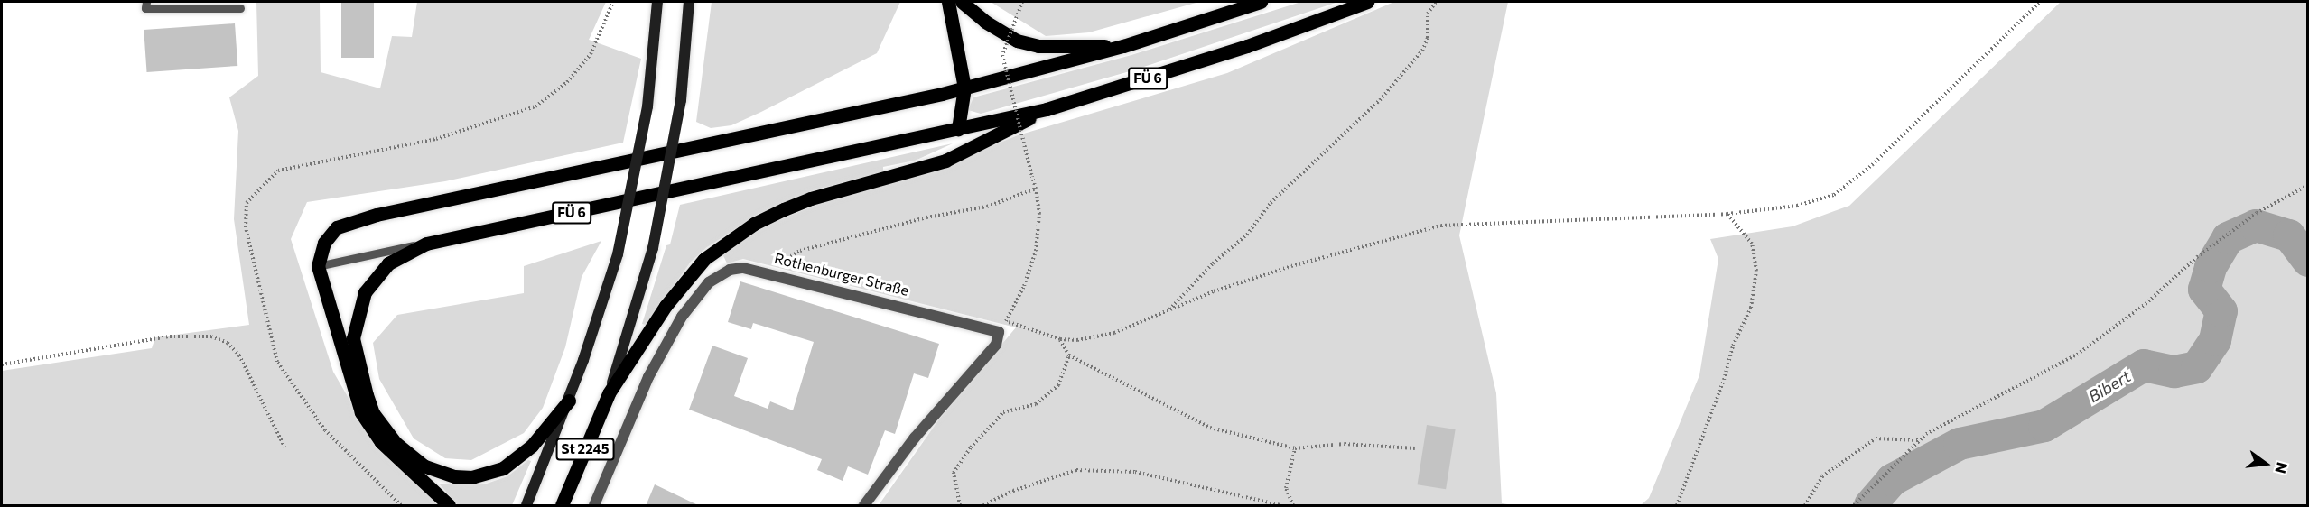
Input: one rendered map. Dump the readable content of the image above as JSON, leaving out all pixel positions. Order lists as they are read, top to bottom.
{
  "streets": {
    "main road": ["FÜ 6", "St 2245"],
    "street": ["Rothenburger Straße"]
  },
  "water": ["Bibert"],
  "north": "right"
}
